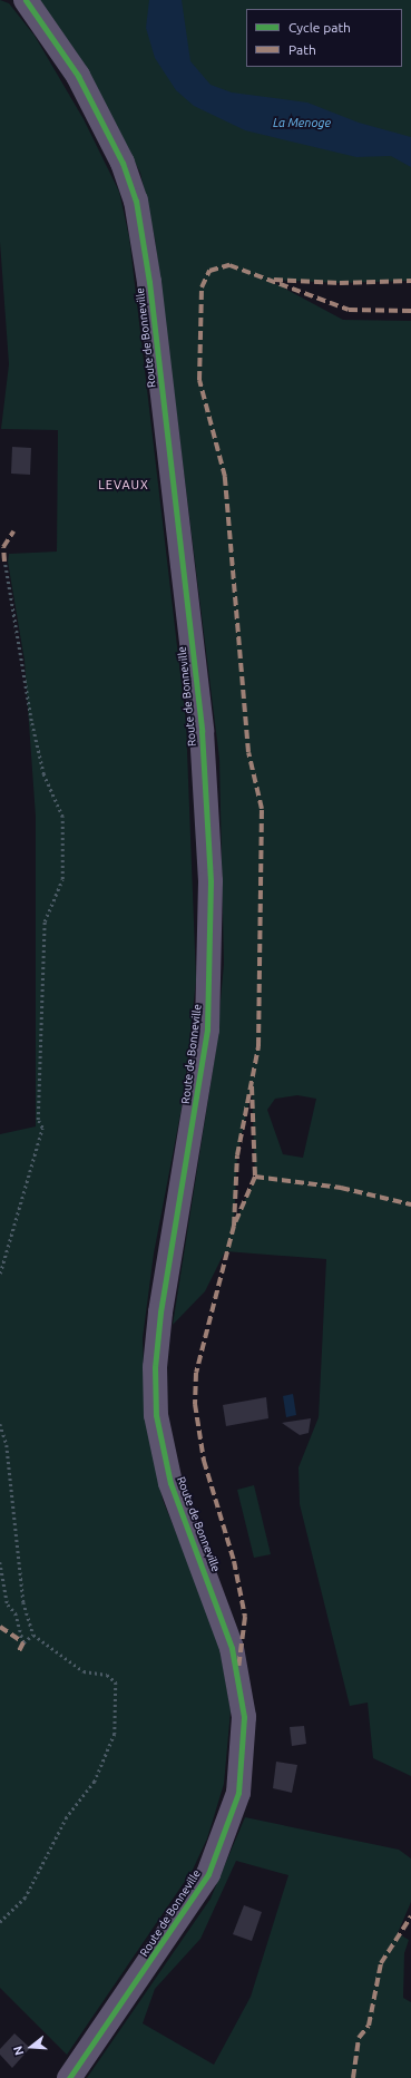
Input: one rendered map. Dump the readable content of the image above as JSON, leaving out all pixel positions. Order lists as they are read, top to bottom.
{
  "streets": {
    "main road": ["Route de Bonneville"]
  },
  "districts": ["LEVAUX"],
  "water": ["La Menoge"],
  "legend": ["Cycle path", "Path"],
  "north": "left"
}
